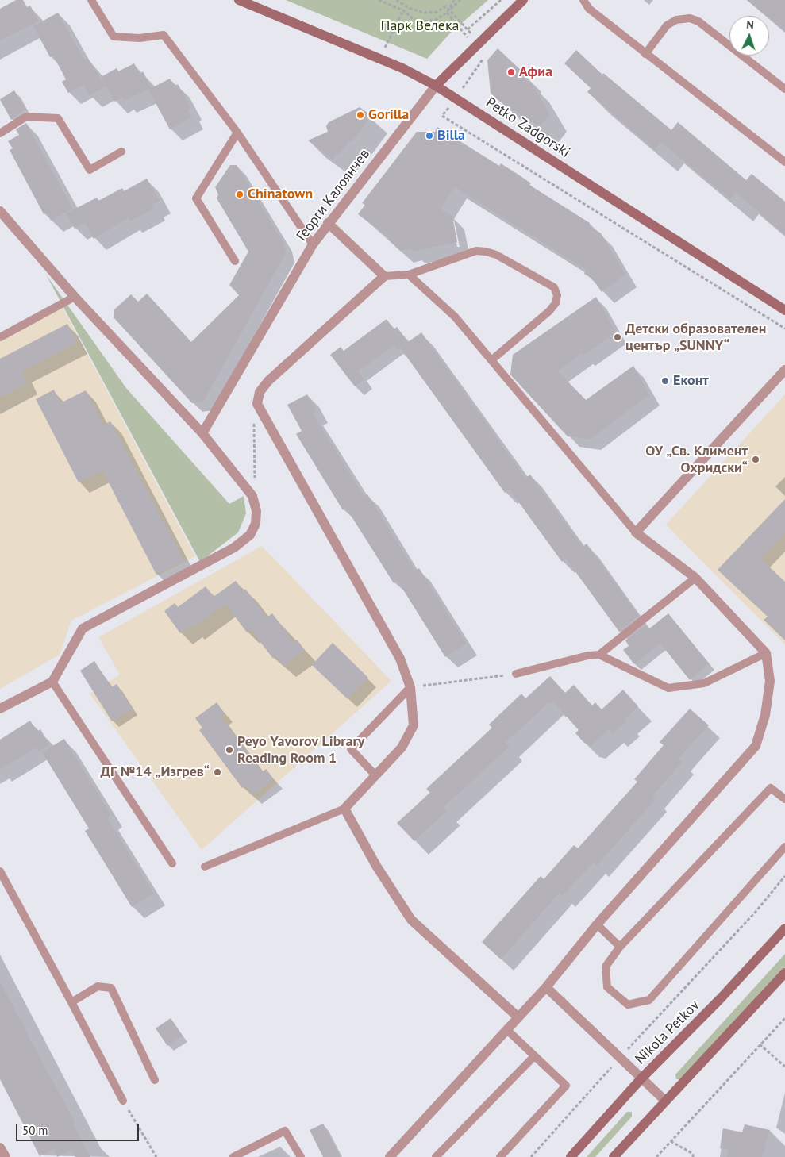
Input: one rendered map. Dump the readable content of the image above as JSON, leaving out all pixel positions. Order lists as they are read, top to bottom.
{
  "streets": {
    "street": ["Petko Zadgorski", "Георги Калоянчев", "Nikola Petkov"]
  },
  "crossings": [
    ["Petko Zadgorski", "Георги Калоянчев"]
  ],
  "parks": ["Парк Велека"],
  "places": [
    "Афиа",
    "Gorilla",
    "Billa",
    "Chinatown",
    "Детски образователен център „SUNNY“",
    "Еконт",
    "ОУ „Св. Климент Охридски“",
    "Peyo Yavorov Library Reading Room 1",
    "ДГ №14 „Изгрев“"
  ],
  "scale_bar": "50 m",
  "north": "top"
}
